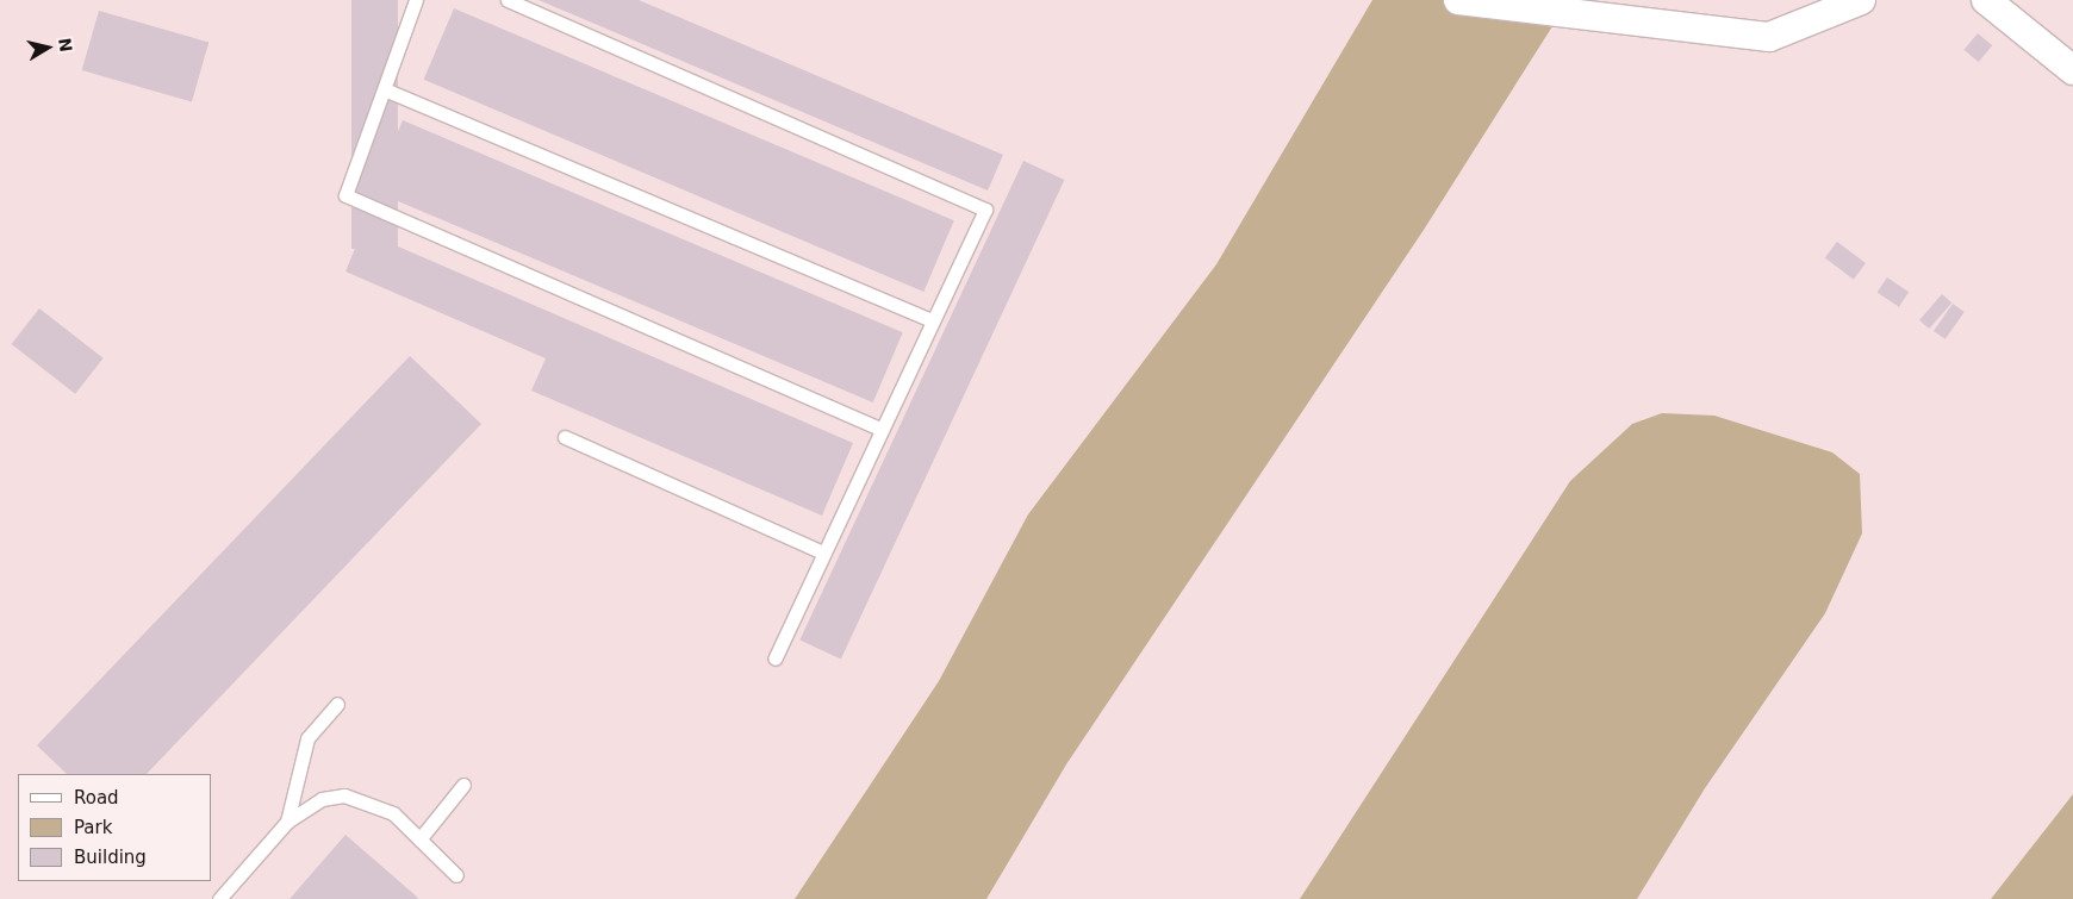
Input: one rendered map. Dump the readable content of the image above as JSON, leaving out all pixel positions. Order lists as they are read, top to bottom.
{
  "legend": ["Road", "Park", "Building"],
  "north": "right"
}
